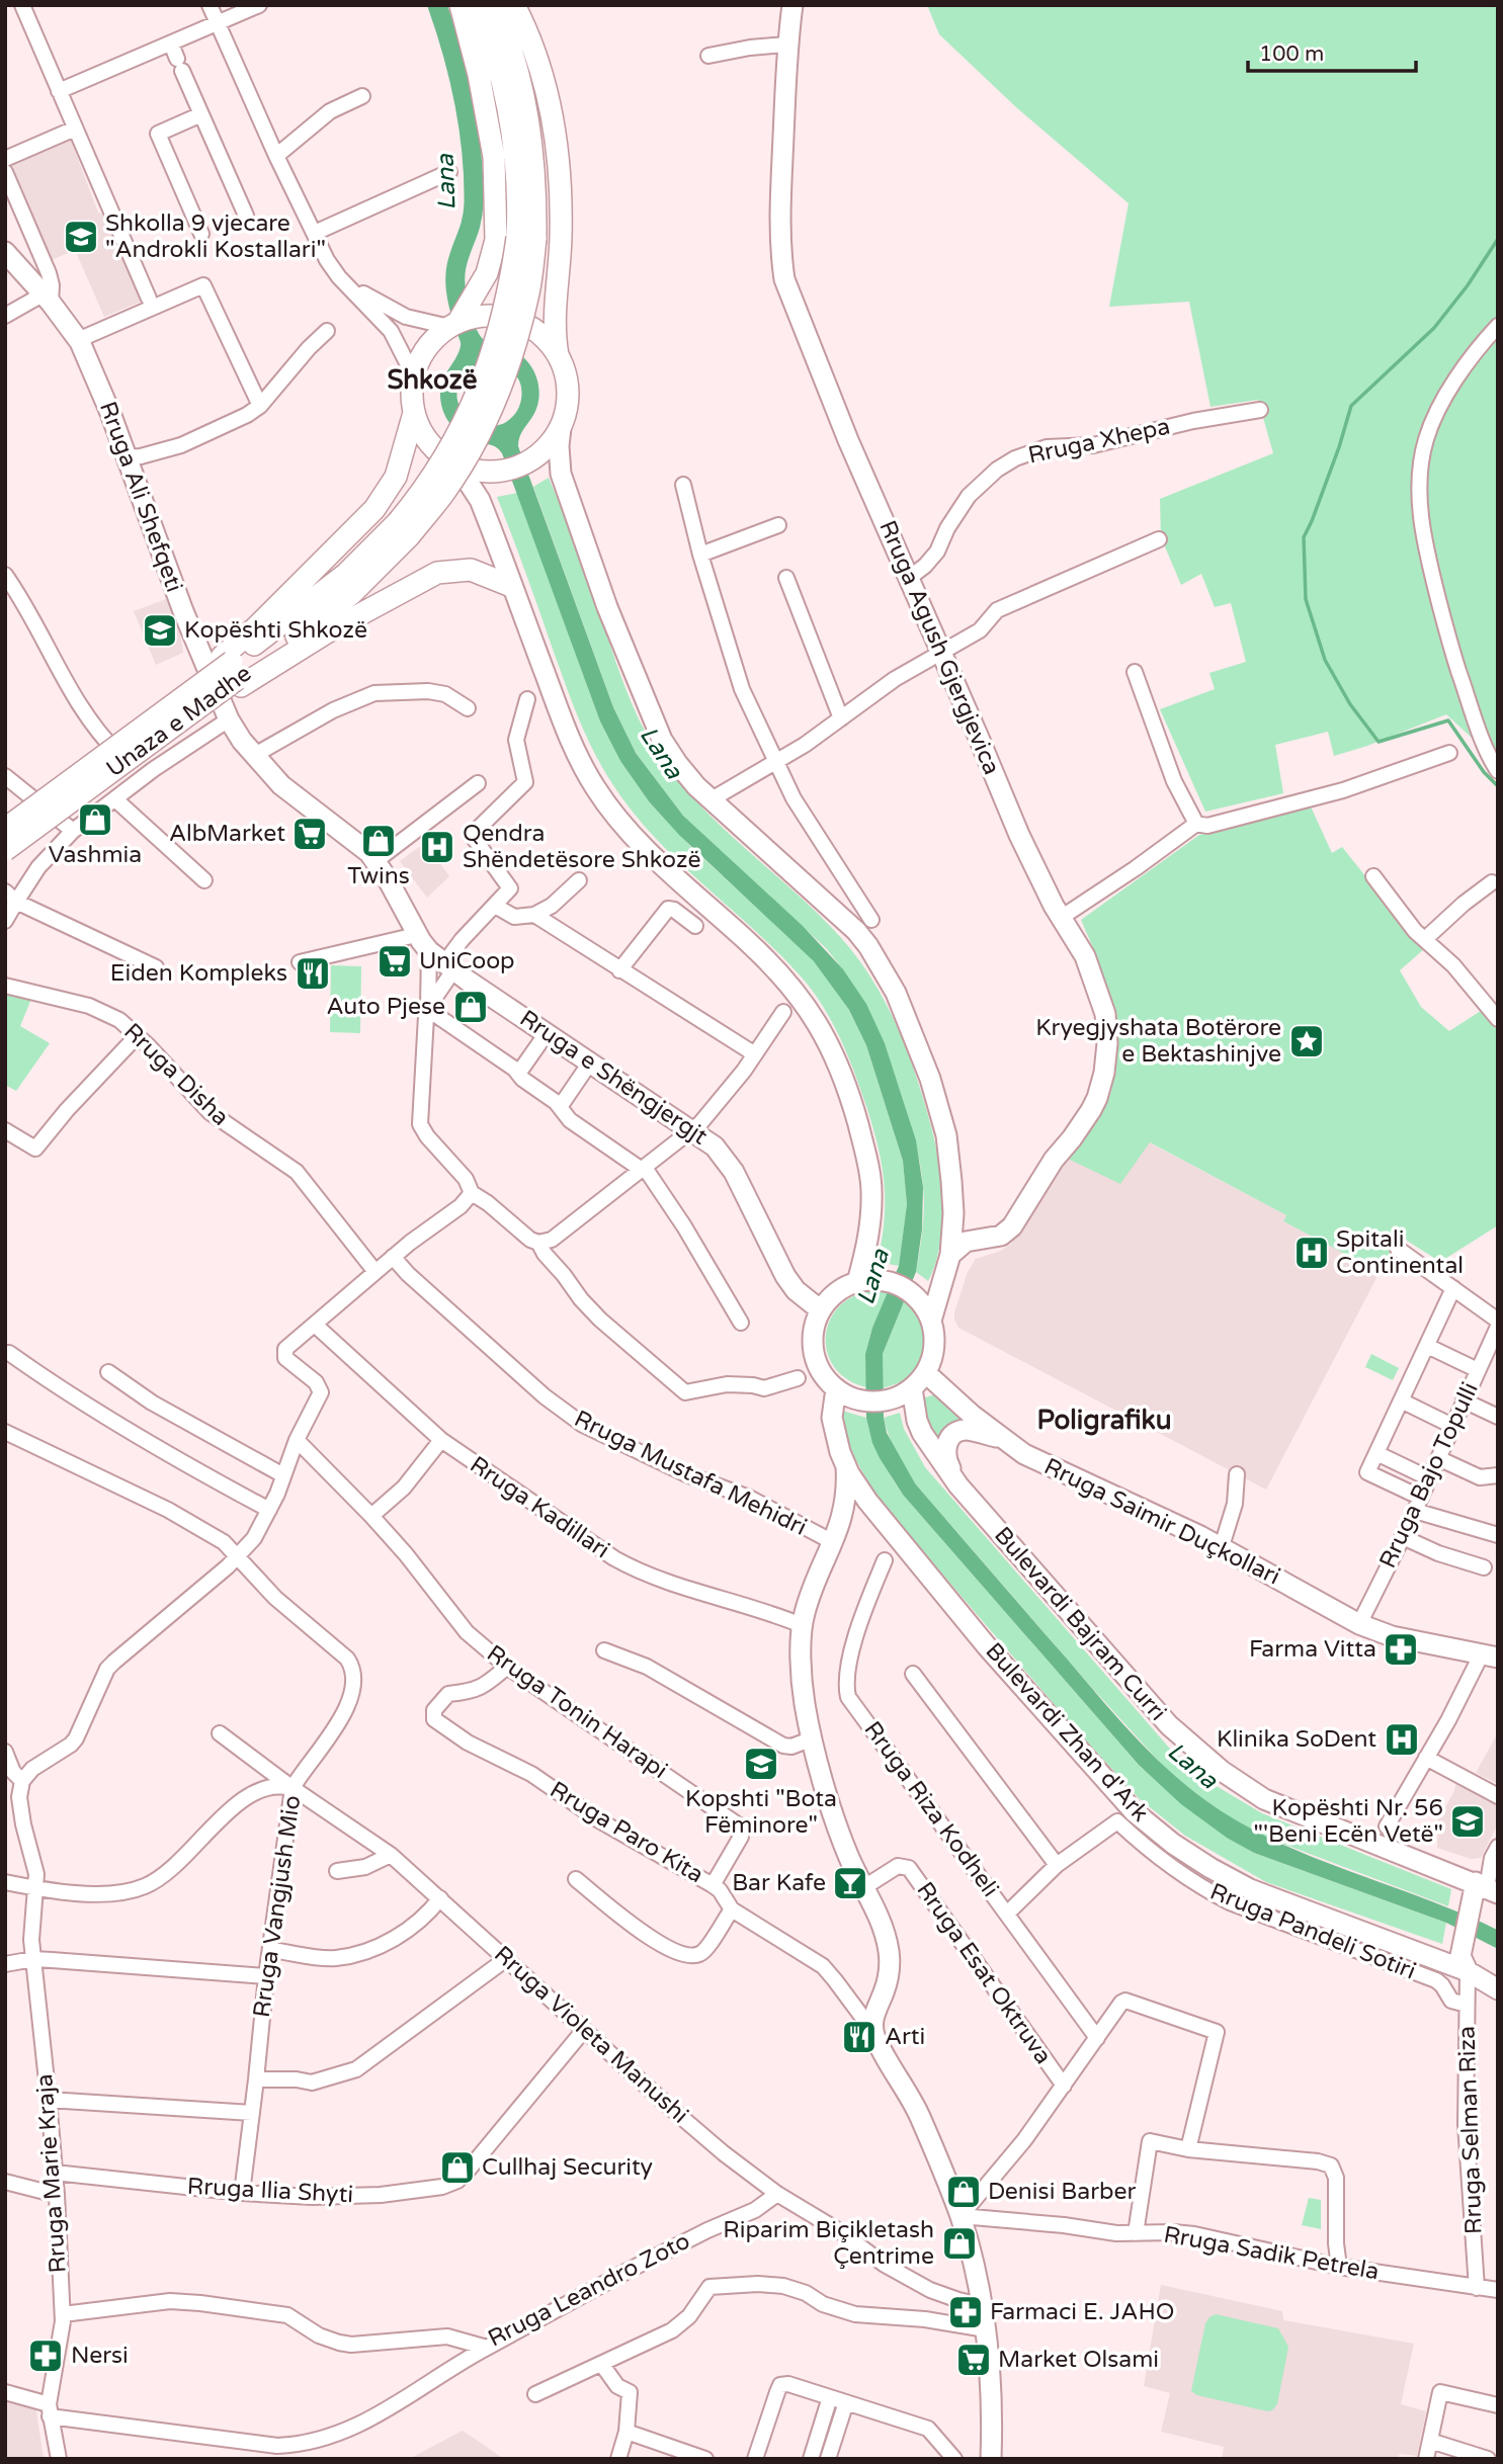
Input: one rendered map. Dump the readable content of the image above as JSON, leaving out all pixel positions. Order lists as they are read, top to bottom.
{
  "streets": {
    "highway": ["Unaza e Madhe"],
    "main road": [
      "Rruga Ali Shefqeti",
      "Rruga Agush Gjergjevica",
      "Rruga e Shëngjergjt",
      "Rruga Saimir Duçkollari",
      "Bulevardi Bajram Curri",
      "Bulevardi Zhan d'Ark"
    ],
    "street": [
      "Rruga Xhepa",
      "Rruga Disha",
      "Rruga Mustafa Mehidri",
      "Rruga Bajo Topulli",
      "Rruga Kadillari",
      "Rruga Tonin Harapi",
      "Rruga Riza Kodheli",
      "Rruga Paro Kita",
      "Rruga Vangjush Mio",
      "Rruga Pandeli Sotiri",
      "Rruga Esat Oktruva",
      "Rruga Violeta Manushi",
      "Rruga Selman Riza",
      "Rruga Marie Kraja",
      "Rruga Ilia Shyti",
      "Rruga Sadik Petrela",
      "Rruga Leandro Zoto"
    ]
  },
  "crossings": [
    ["Rruga Xhepa", "Rruga Agush Gjergjevica"],
    ["Rruga Ali Shefqeti", "Rruga e Shëngjergjt"],
    ["Rruga e Shëngjergjt", "Rruga Saimir Duçkollari"],
    ["Rruga e Shëngjergjt", "Bulevardi Bajram Curri"],
    ["Rruga e Shëngjergjt", "Bulevardi Zhan d'Ark"],
    ["Rruga Bajo Topulli", "Rruga Saimir Duçkollari"],
    ["Rruga Saimir Duçkollari", "Bulevardi Bajram Curri"],
    ["Rruga Saimir Duçkollari", "Bulevardi Zhan d'Ark"],
    ["Bulevardi Bajram Curri", "Bulevardi Zhan d'Ark"],
    ["Rruga Tonin Harapi", "Rruga Paro Kita"],
    ["Bulevardi Zhan d'Ark", "Rruga Selman Riza"],
    ["Rruga Riza Kodheli", "Rruga Pandeli Sotiri"],
    ["Rruga Vangjush Mio", "Rruga Violeta Manushi"],
    ["Rruga Vangjush Mio", "Rruga Ilia Shyti"],
    ["Rruga Pandeli Sotiri", "Rruga Selman Riza"],
    ["Rruga Violeta Manushi", "Rruga Ilia Shyti"],
    ["Rruga Violeta Manushi", "Rruga Leandro Zoto"],
    ["Rruga Selman Riza", "Rruga Sadik Petrela"],
    ["Rruga Marie Kraja", "Rruga Ilia Shyti"],
    ["Rruga Marie Kraja", "Rruga Leandro Zoto"]
  ],
  "districts": ["Shkozë", "Poligrafiku"],
  "water": ["Lana"],
  "places": {
    "school or university": [
      "Shkolla 9 vjecare \"Androkli Kostallari\"",
      "Kopështi Shkozë",
      "Kopshti \"Bota Fëminore\"",
      "Kopështi Nr. 56 \"'Beni Ecën Vetë\""
    ],
    "shop": [
      "Vashmia",
      "Twins",
      "Auto Pjese",
      "Cullhaj Security",
      "Denisi Barber",
      "Riparim Biçikletash Çentrime"
    ],
    "supermarket": ["AlbMarket", "UniCoop", "Market Olsami"],
    "hospital": ["Qendra Shëndetësore Shkozë", "Spitali Continental", "Klinika SoDent"],
    "restaurant": ["Eiden Kompleks", "Arti"],
    "place": ["Kryegjyshata Botërore e Bektashinjve"],
    "pharmacy": ["Farma Vitta", "Farmaci E. JAHO", "Nersi"],
    "bar": ["Bar Kafe"]
  },
  "scale_bar": "100 m"
}
